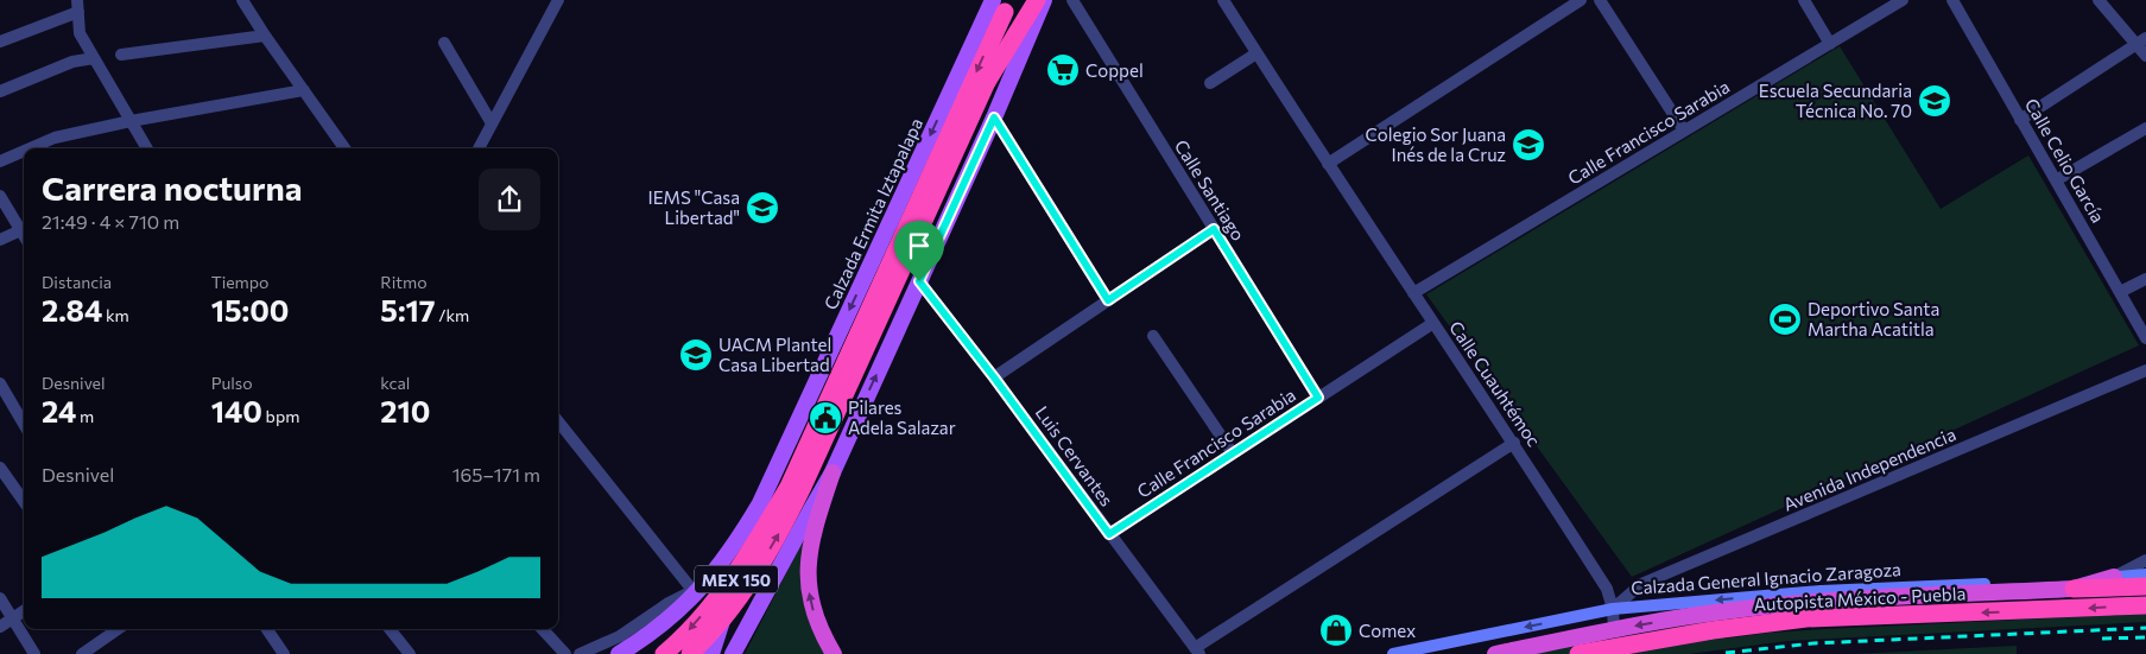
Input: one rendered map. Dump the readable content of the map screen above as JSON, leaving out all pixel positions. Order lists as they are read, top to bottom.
{
  "streets": {
    "highway": ["Calzada General Ignacio Zaragoza", "Autopista México - Puebla"],
    "main road": ["Calzada Ermita Iztapalapa", "MEX 150"],
    "street": [
      "Calle Francisco Sarabia",
      "Calle Celio García",
      "Calle Santiago",
      "Calle Cuauhtémoc",
      "Luis Cervantes",
      "Avenida Independencia"
    ]
  },
  "crossings": [
    ["Calle Francisco Sarabia", "Calle Santiago"],
    ["Calle Francisco Sarabia", "Calle Cuauhtémoc"],
    ["Calle Francisco Sarabia", "Luis Cervantes"],
    ["Calzada Ermita Iztapalapa", "MEX 150"],
    ["Calle Cuauhtémoc", "Avenida Independencia"],
    ["Calle Cuauhtémoc", "Calzada General Ignacio Zaragoza"],
    ["Avenida Independencia", "Calzada General Ignacio Zaragoza"]
  ],
  "one_way": ["Calzada General Ignacio Zaragoza", "Autopista México - Puebla"],
  "places": {
    "supermarket": ["Coppel"],
    "school or university": [
      "Escuela Secundaria Técnica No. 70",
      "Colegio Sor Juana Inés de la Cruz",
      "IEMS \"Casa Libertad\"",
      "UACM Plantel Casa Libertad"
    ],
    "sports": ["Deportivo Santa Martha Acatitla"],
    "public building": ["Pilares Adela Salazar"],
    "shop": ["Comex"]
  },
  "page": {
    "heading": ["Carrera nocturna", "21:49 · 4 × 710 m"],
    "stats": [
      ["Distancia", "2.84 km"],
      ["Tiempo", "15:00"],
      ["Ritmo", "5:17 /km"],
      ["Desnivel", "24 m"],
      ["Pulso", "140 bpm"],
      ["kcal", "210"]
    ],
    "chart": ["Desnivel", "165–171 m"]
  }
}
